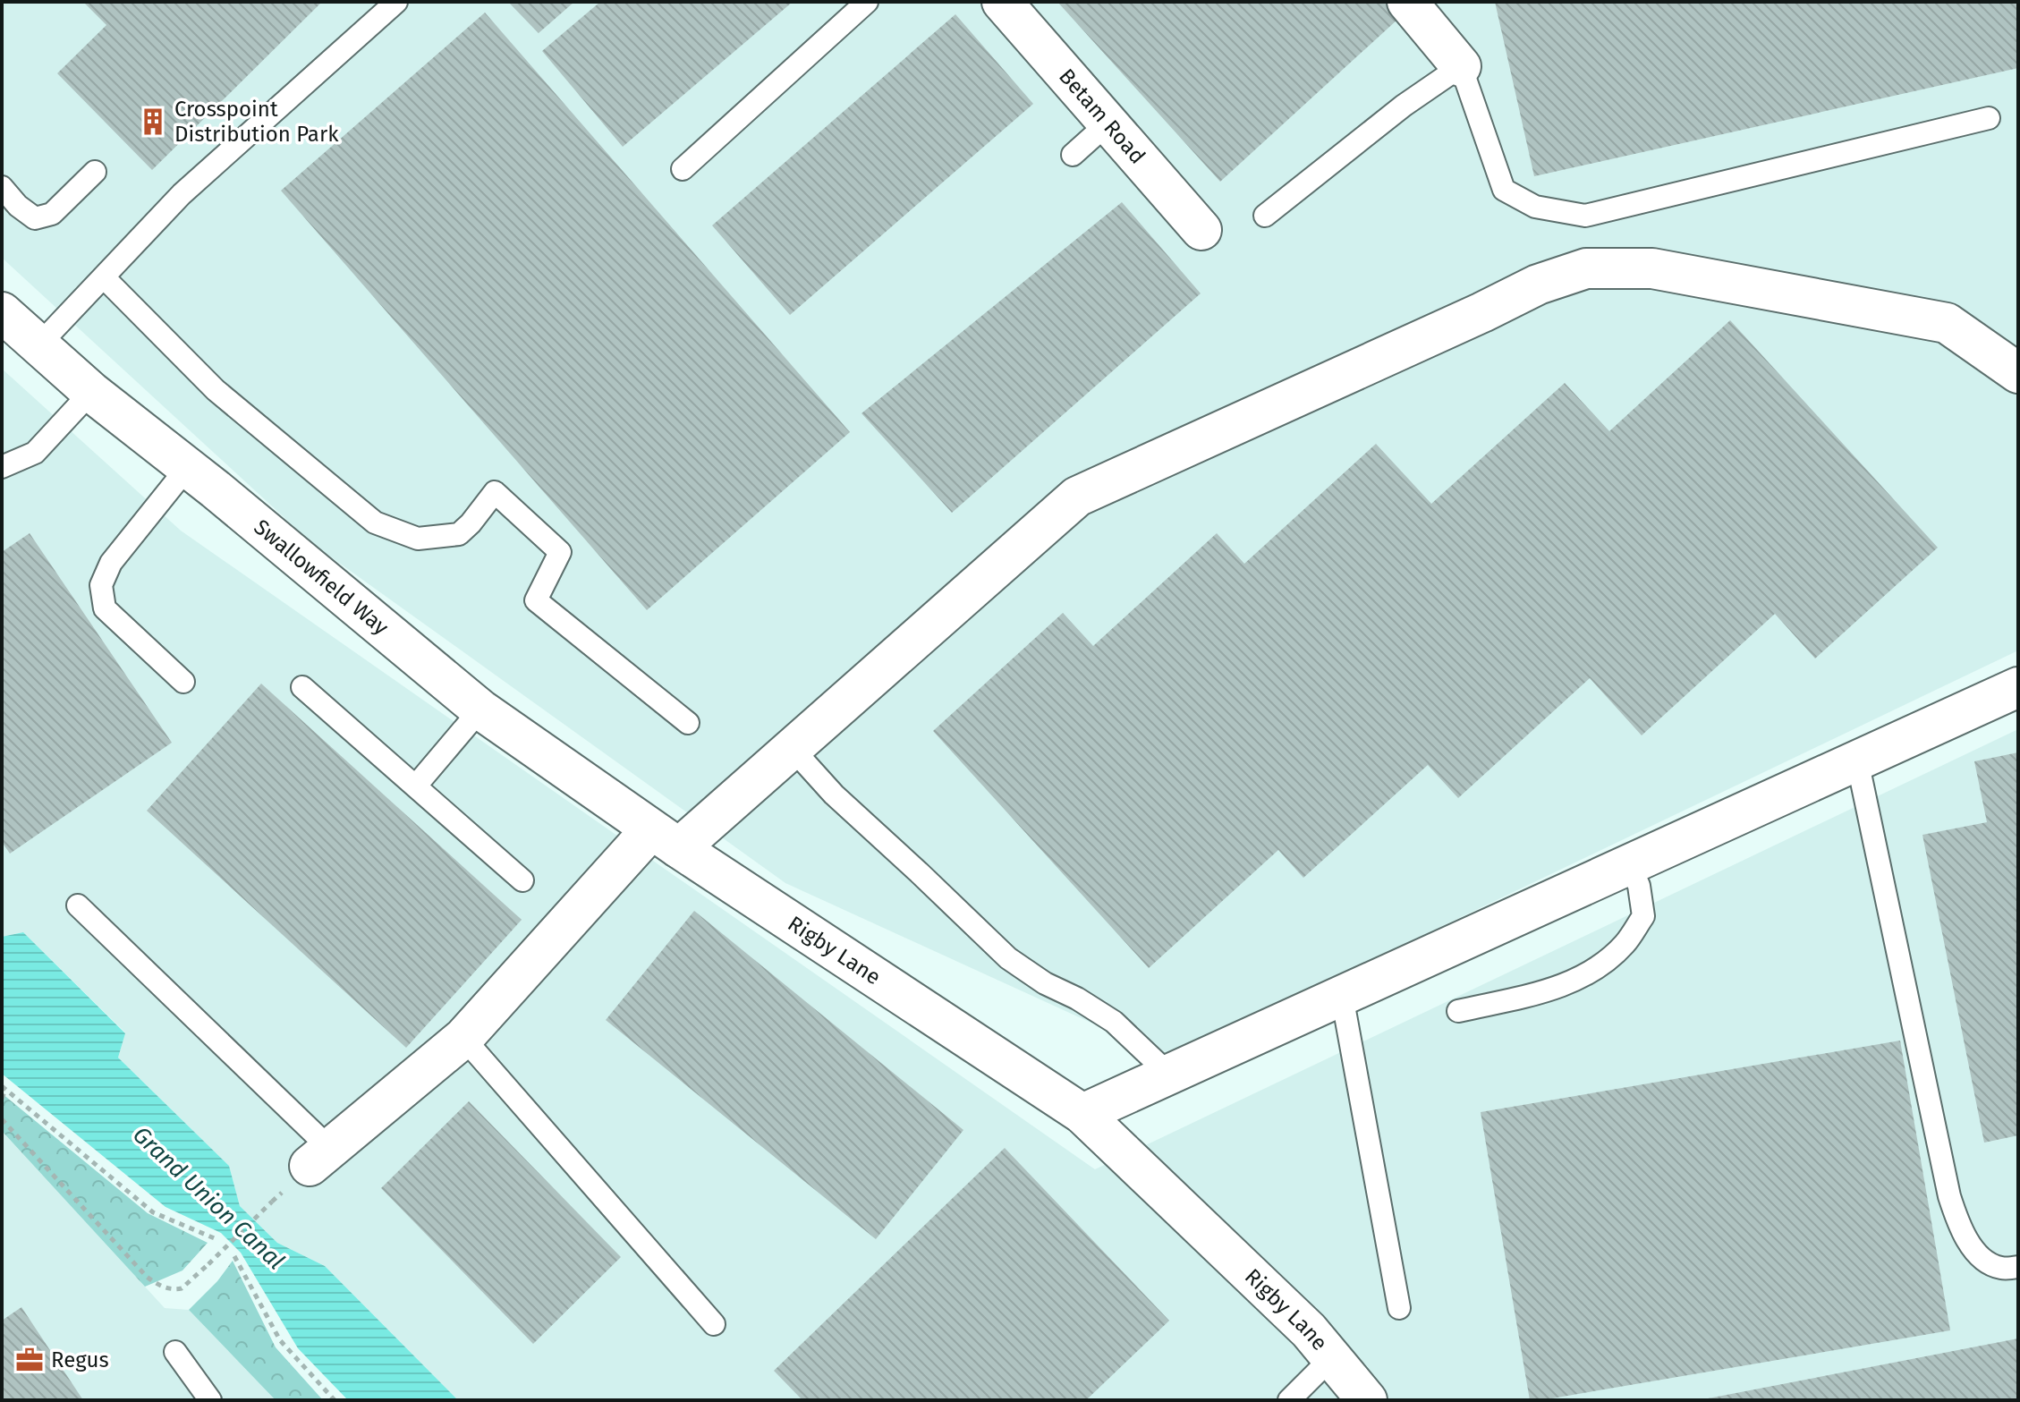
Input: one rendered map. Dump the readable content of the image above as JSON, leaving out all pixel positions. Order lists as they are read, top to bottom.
{
  "streets": {
    "street": ["Betam Road", "Swallowfield Way", "Rigby Lane"]
  },
  "crossings": [
    ["Swallowfield Way", "Rigby Lane"]
  ],
  "water": ["Grand Union Canal"],
  "places": {
    "building": ["Crosspoint Distribution Park"],
    "office": ["Regus"]
  }
}
